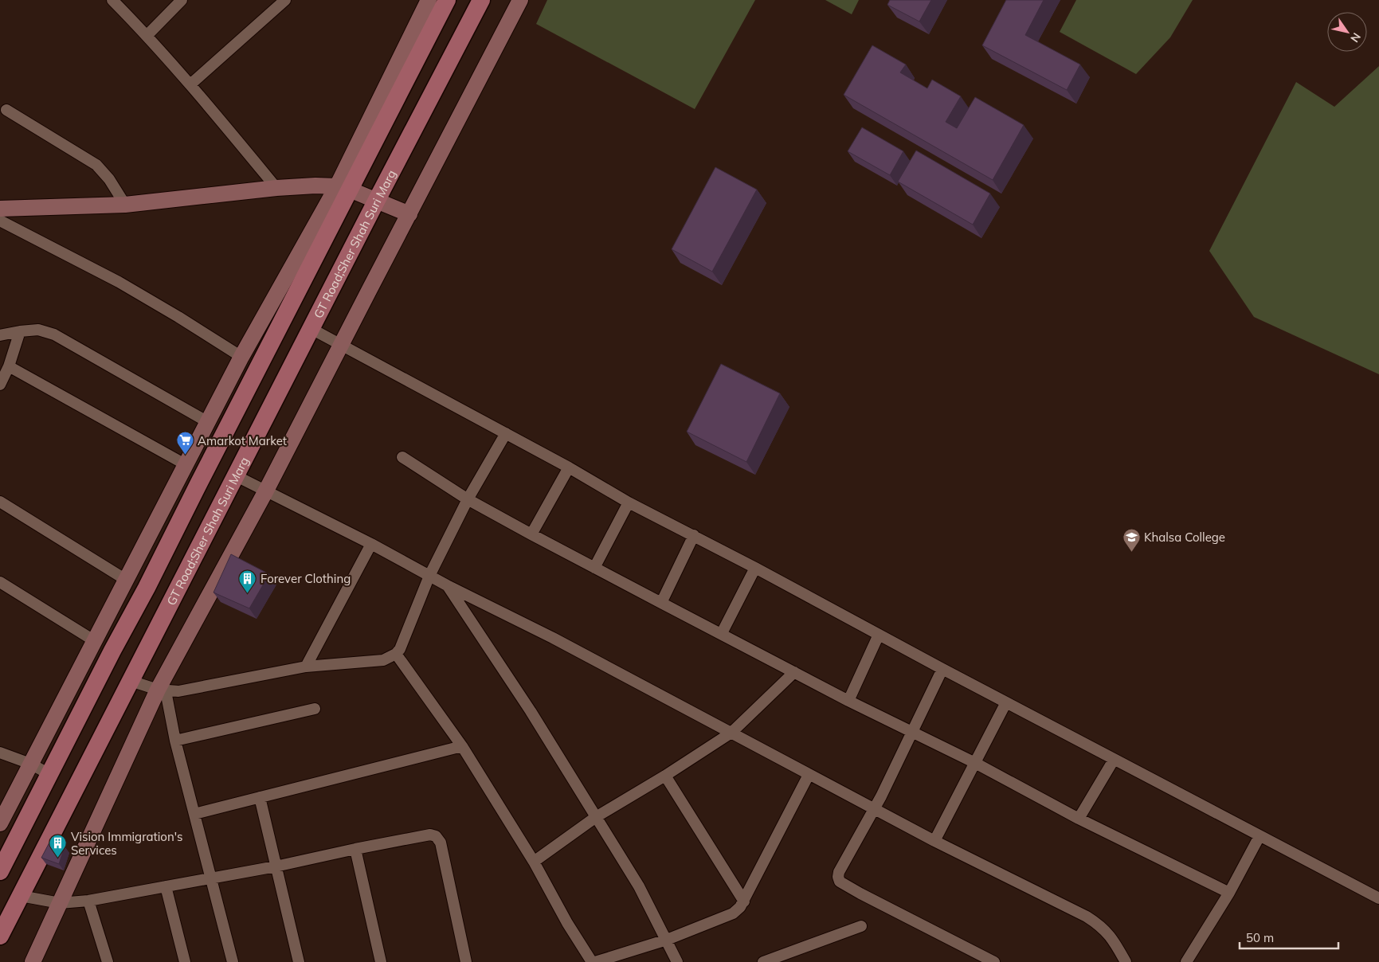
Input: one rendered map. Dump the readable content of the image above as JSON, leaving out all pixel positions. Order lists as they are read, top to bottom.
{
  "streets": {
    "main road": ["GT Road;Sher Shah Suri Marg"]
  },
  "places": {
    "supermarket": ["Amarkot Market"],
    "school or university": ["Khalsa College"],
    "building": ["Forever Clothing", "Vision Immigration's Services"]
  },
  "scale_bar": "50 m",
  "north": "bottom right"
}
